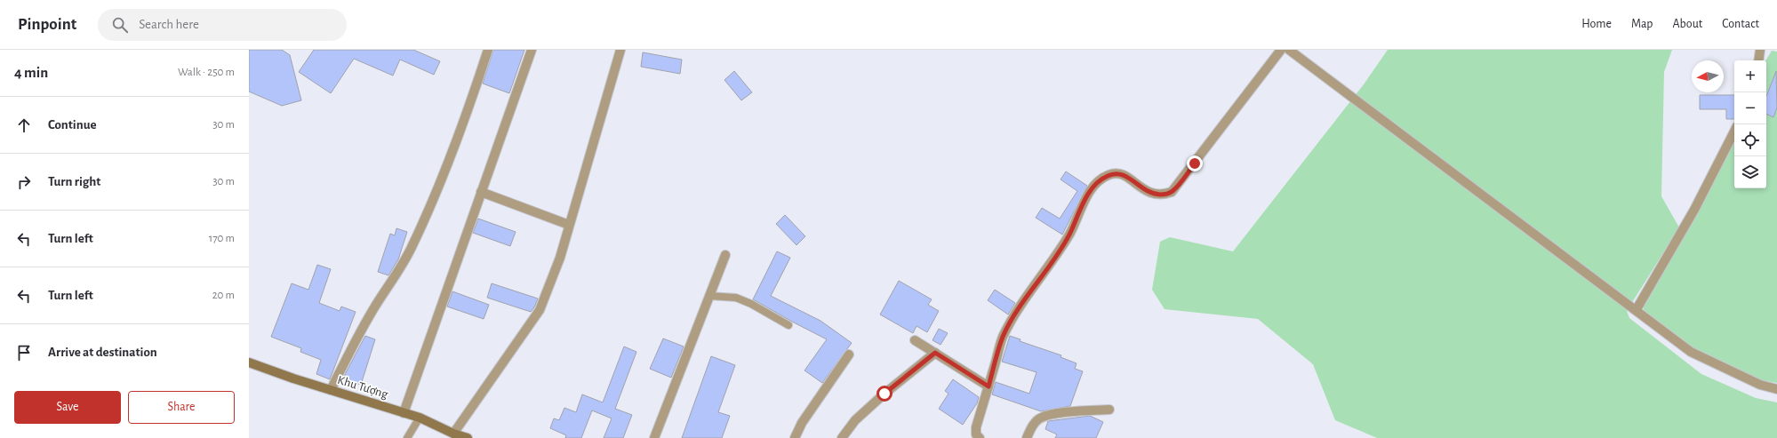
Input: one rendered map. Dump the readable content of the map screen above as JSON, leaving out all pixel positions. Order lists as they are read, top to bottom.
{
  "streets": {
    "street": ["Khu Tượng"]
  },
  "north": "left",
  "page": {
    "header": "Pinpoint",
    "search": "Search here",
    "nav": [
      "Home",
      "Map",
      "About",
      "Contact"
    ],
    "heading": ["4 min", "Walk · 250 m"],
    "map_buttons": ["+", "−"],
    "list": [
      ["Continue", "30 m"],
      ["Turn right", "30 m"],
      ["Turn left", "170 m"],
      ["Turn left", "20 m"],
      "Arrive at destination"
    ],
    "buttons": ["Save", "Share"]
  }
}
